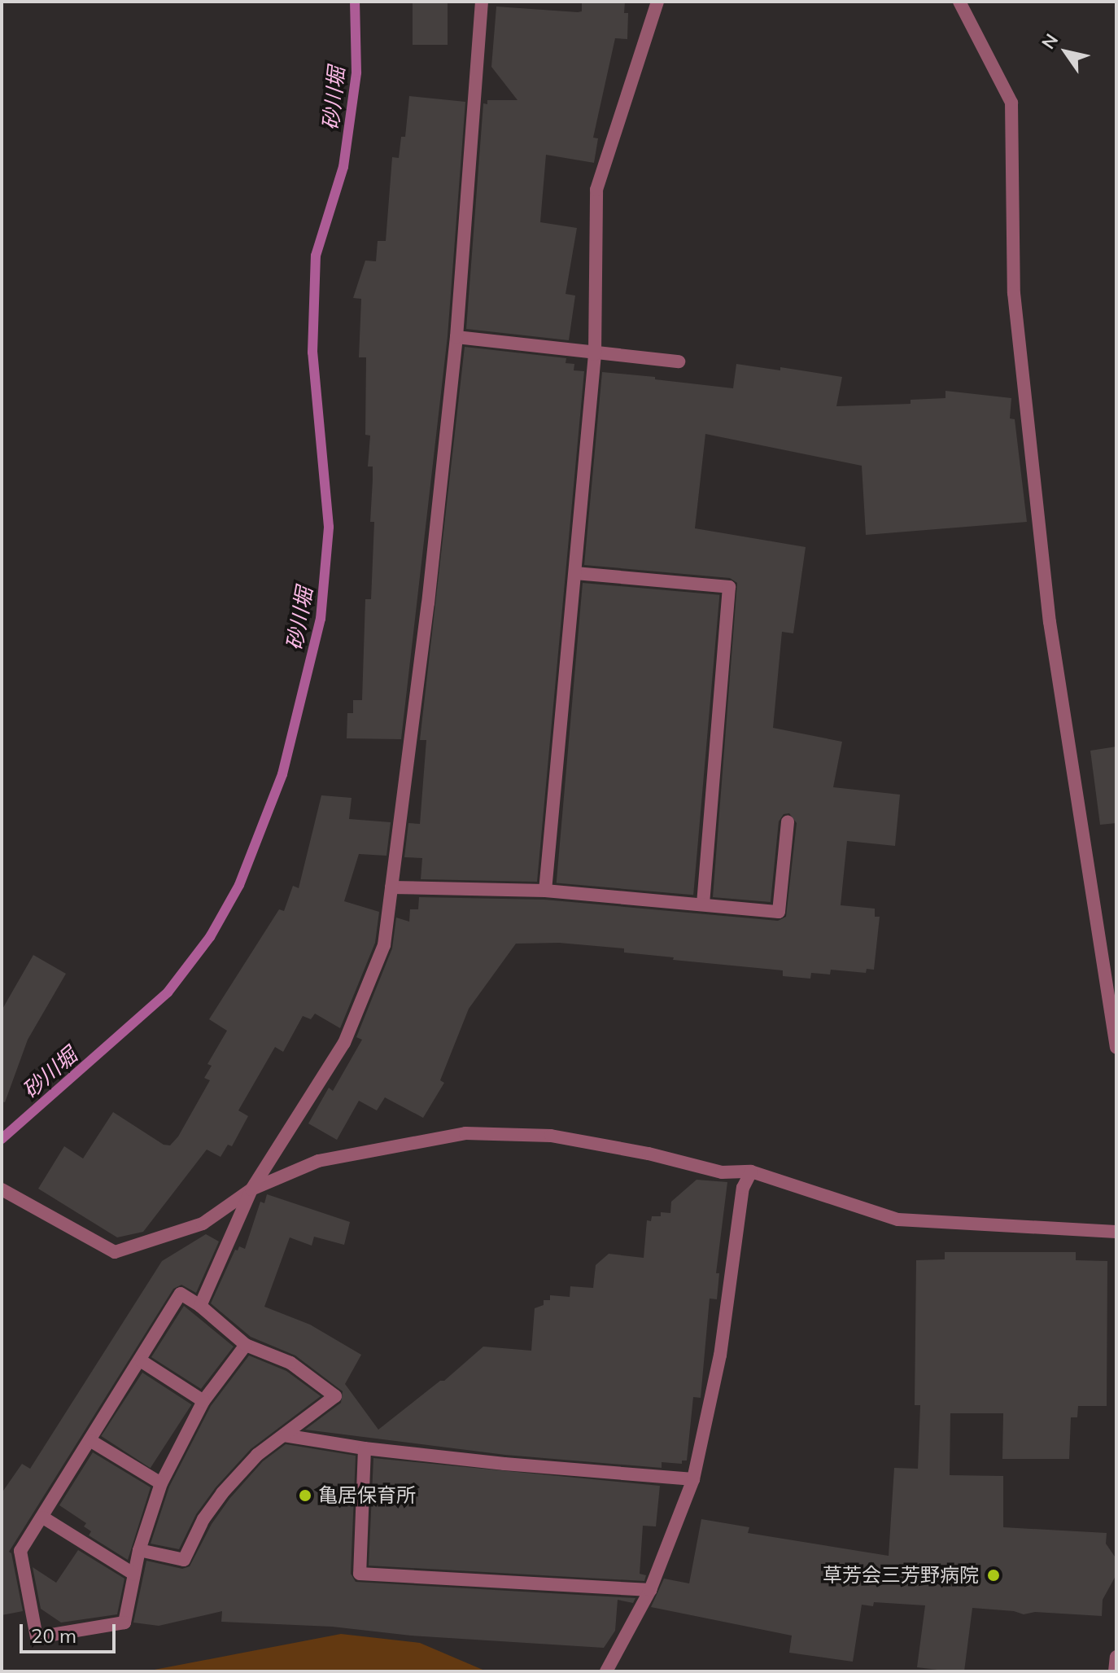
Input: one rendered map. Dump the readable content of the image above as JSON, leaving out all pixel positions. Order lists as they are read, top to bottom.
{
  "water": ["砂川堀"],
  "places": ["亀居保育所", "草芳会三芳野病院"],
  "scale_bar": "20 m",
  "north": "top left"
}
